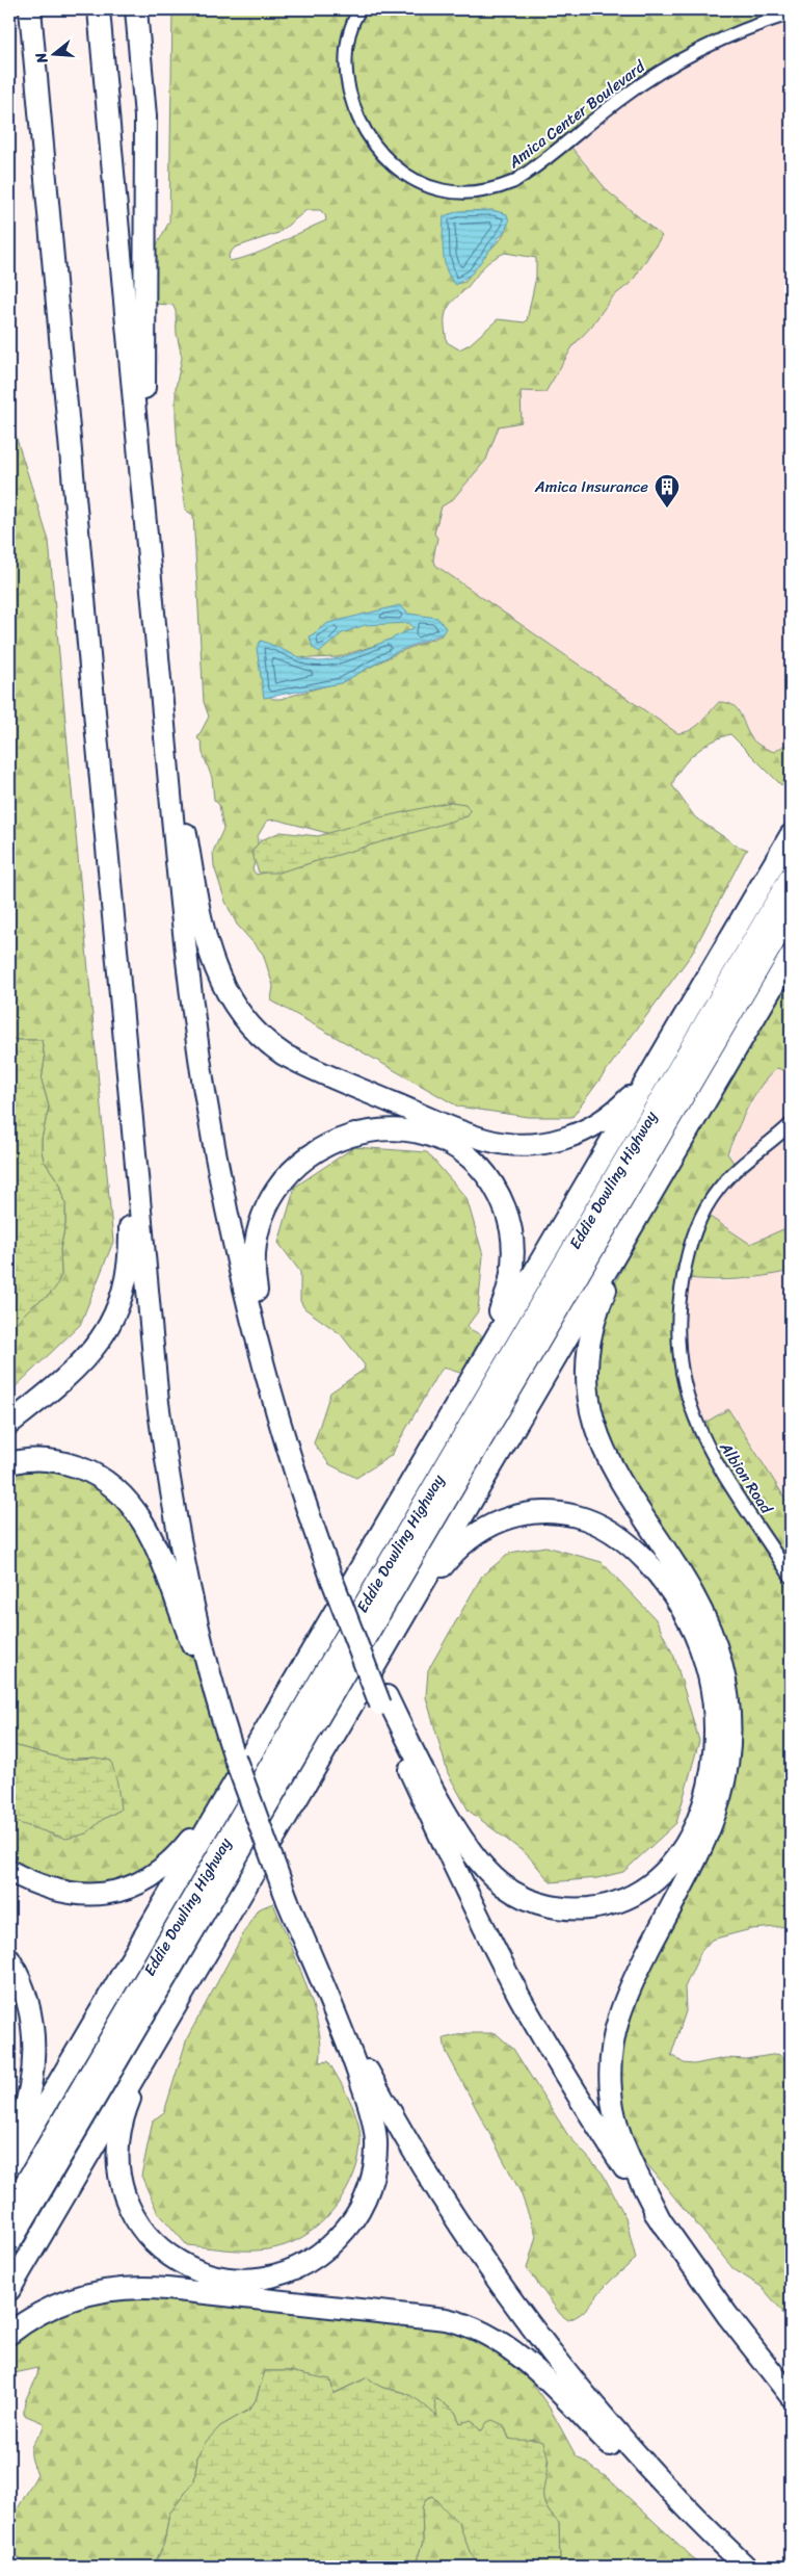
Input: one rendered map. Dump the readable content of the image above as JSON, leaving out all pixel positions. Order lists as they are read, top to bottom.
{
  "streets": {
    "highway": ["Eddie Dowling Highway"],
    "street": ["Amica Center Boulevard", "Albion Road"]
  },
  "places": {
    "building": ["Amica Insurance"]
  },
  "north": "left"
}
